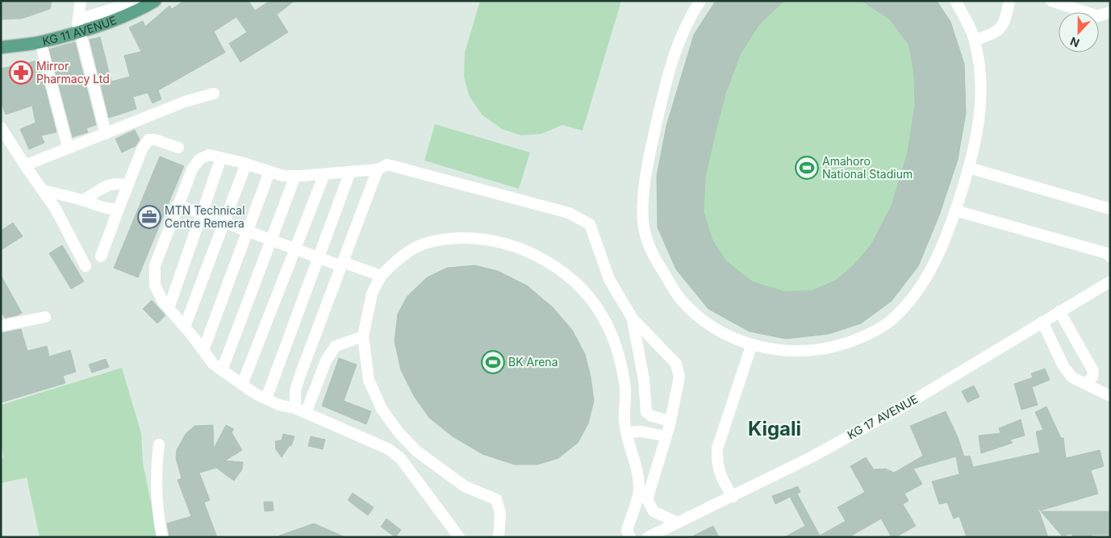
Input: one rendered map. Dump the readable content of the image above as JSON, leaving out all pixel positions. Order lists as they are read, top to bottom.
{
  "streets": {
    "main road": ["KG 11 AVENUE"],
    "street": ["KG 17 AVENUE"]
  },
  "districts": ["Kigali"],
  "places": {
    "pharmacy": ["Mirror Pharmacy Ltd"],
    "sports": ["Amahoro National Stadium", "BK Arena"],
    "office": ["MTN Technical Centre Remera"]
  },
  "north": "bottom"
}
